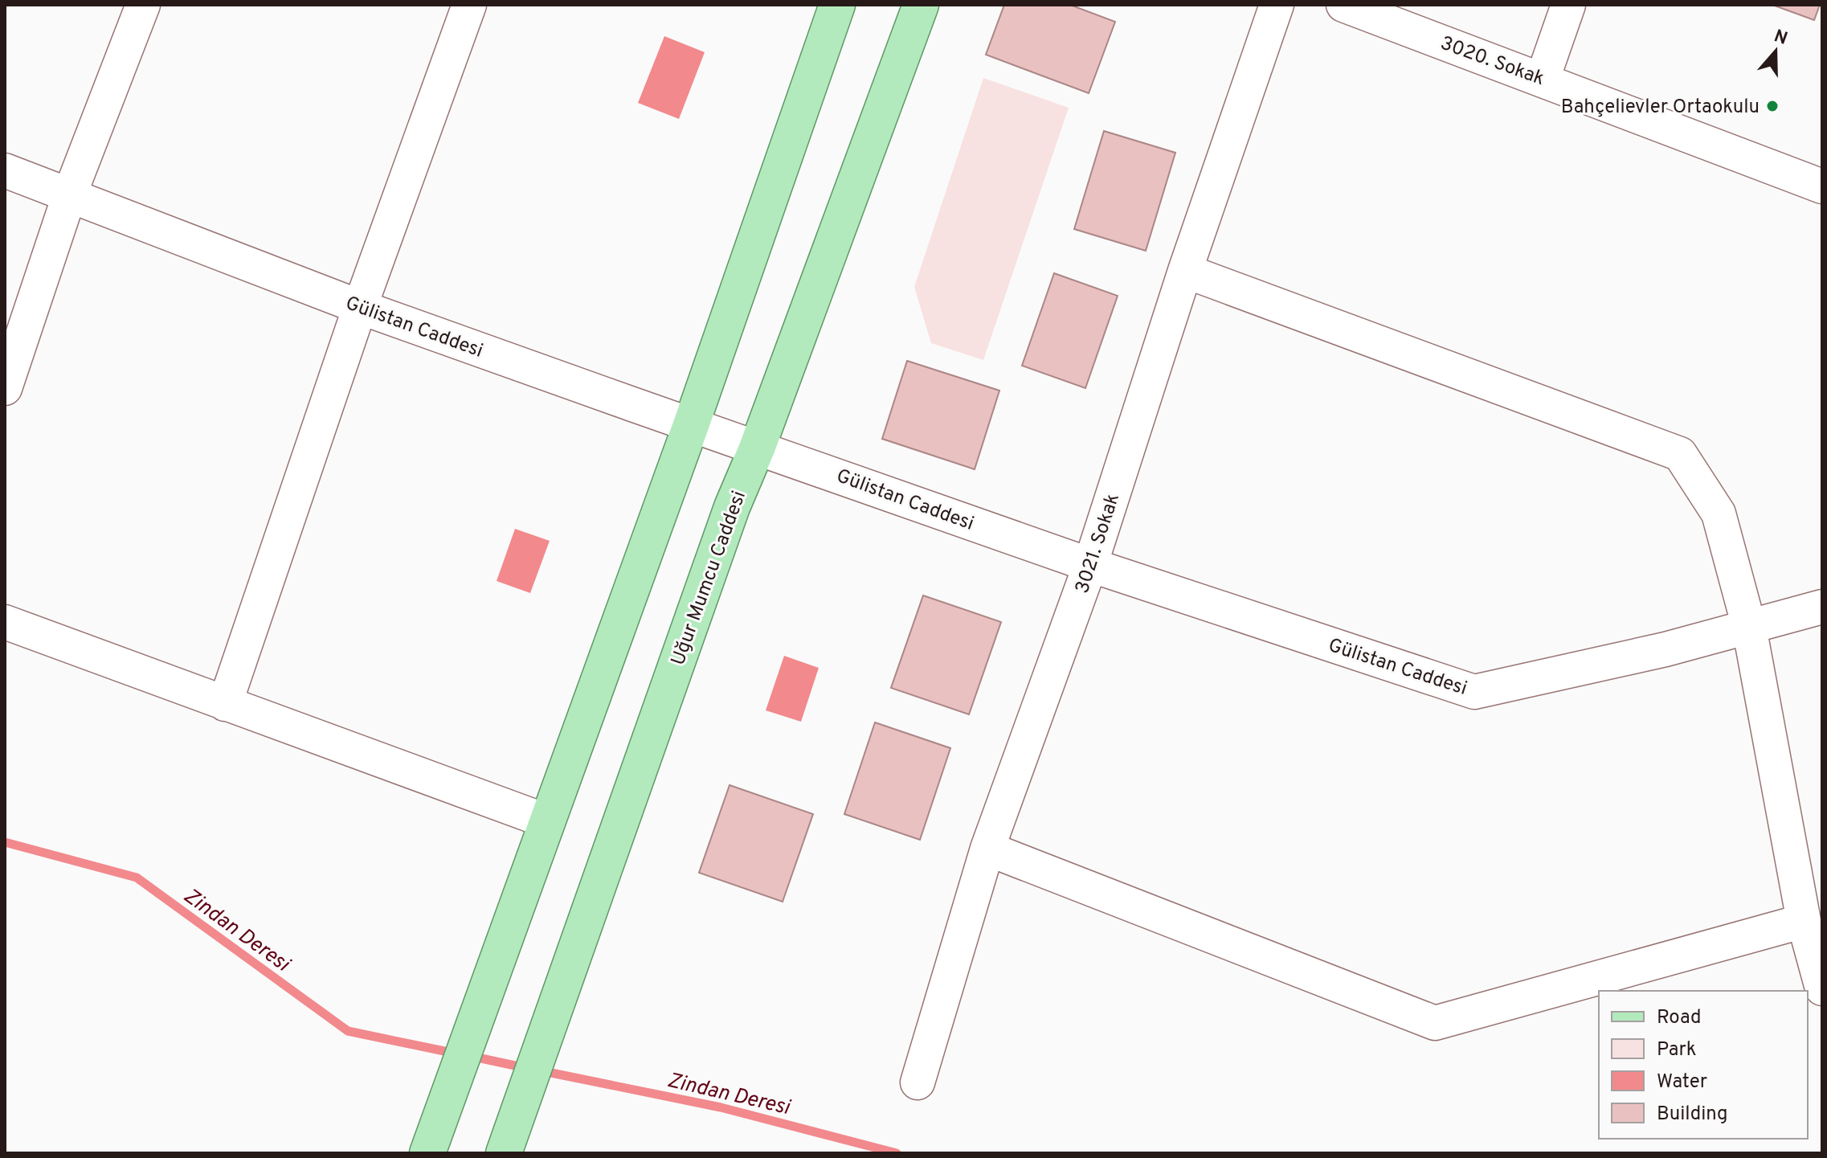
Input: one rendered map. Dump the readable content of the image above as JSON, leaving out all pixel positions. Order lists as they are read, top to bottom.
{
  "streets": {
    "main road": ["Uğur Mumcu Caddesi"],
    "street": ["3020. Sokak", "Gülistan Caddesi", "3021. Sokak"]
  },
  "crossings": [
    ["Gülistan Caddesi", "3021. Sokak"],
    ["Gülistan Caddesi", "Uğur Mumcu Caddesi"]
  ],
  "water": ["Zindan Deresi"],
  "places": ["Bahçelievler Ortaokulu"],
  "legend": [
    "Road",
    "Park",
    "Water",
    "Building"
  ],
  "north": "top"
}
